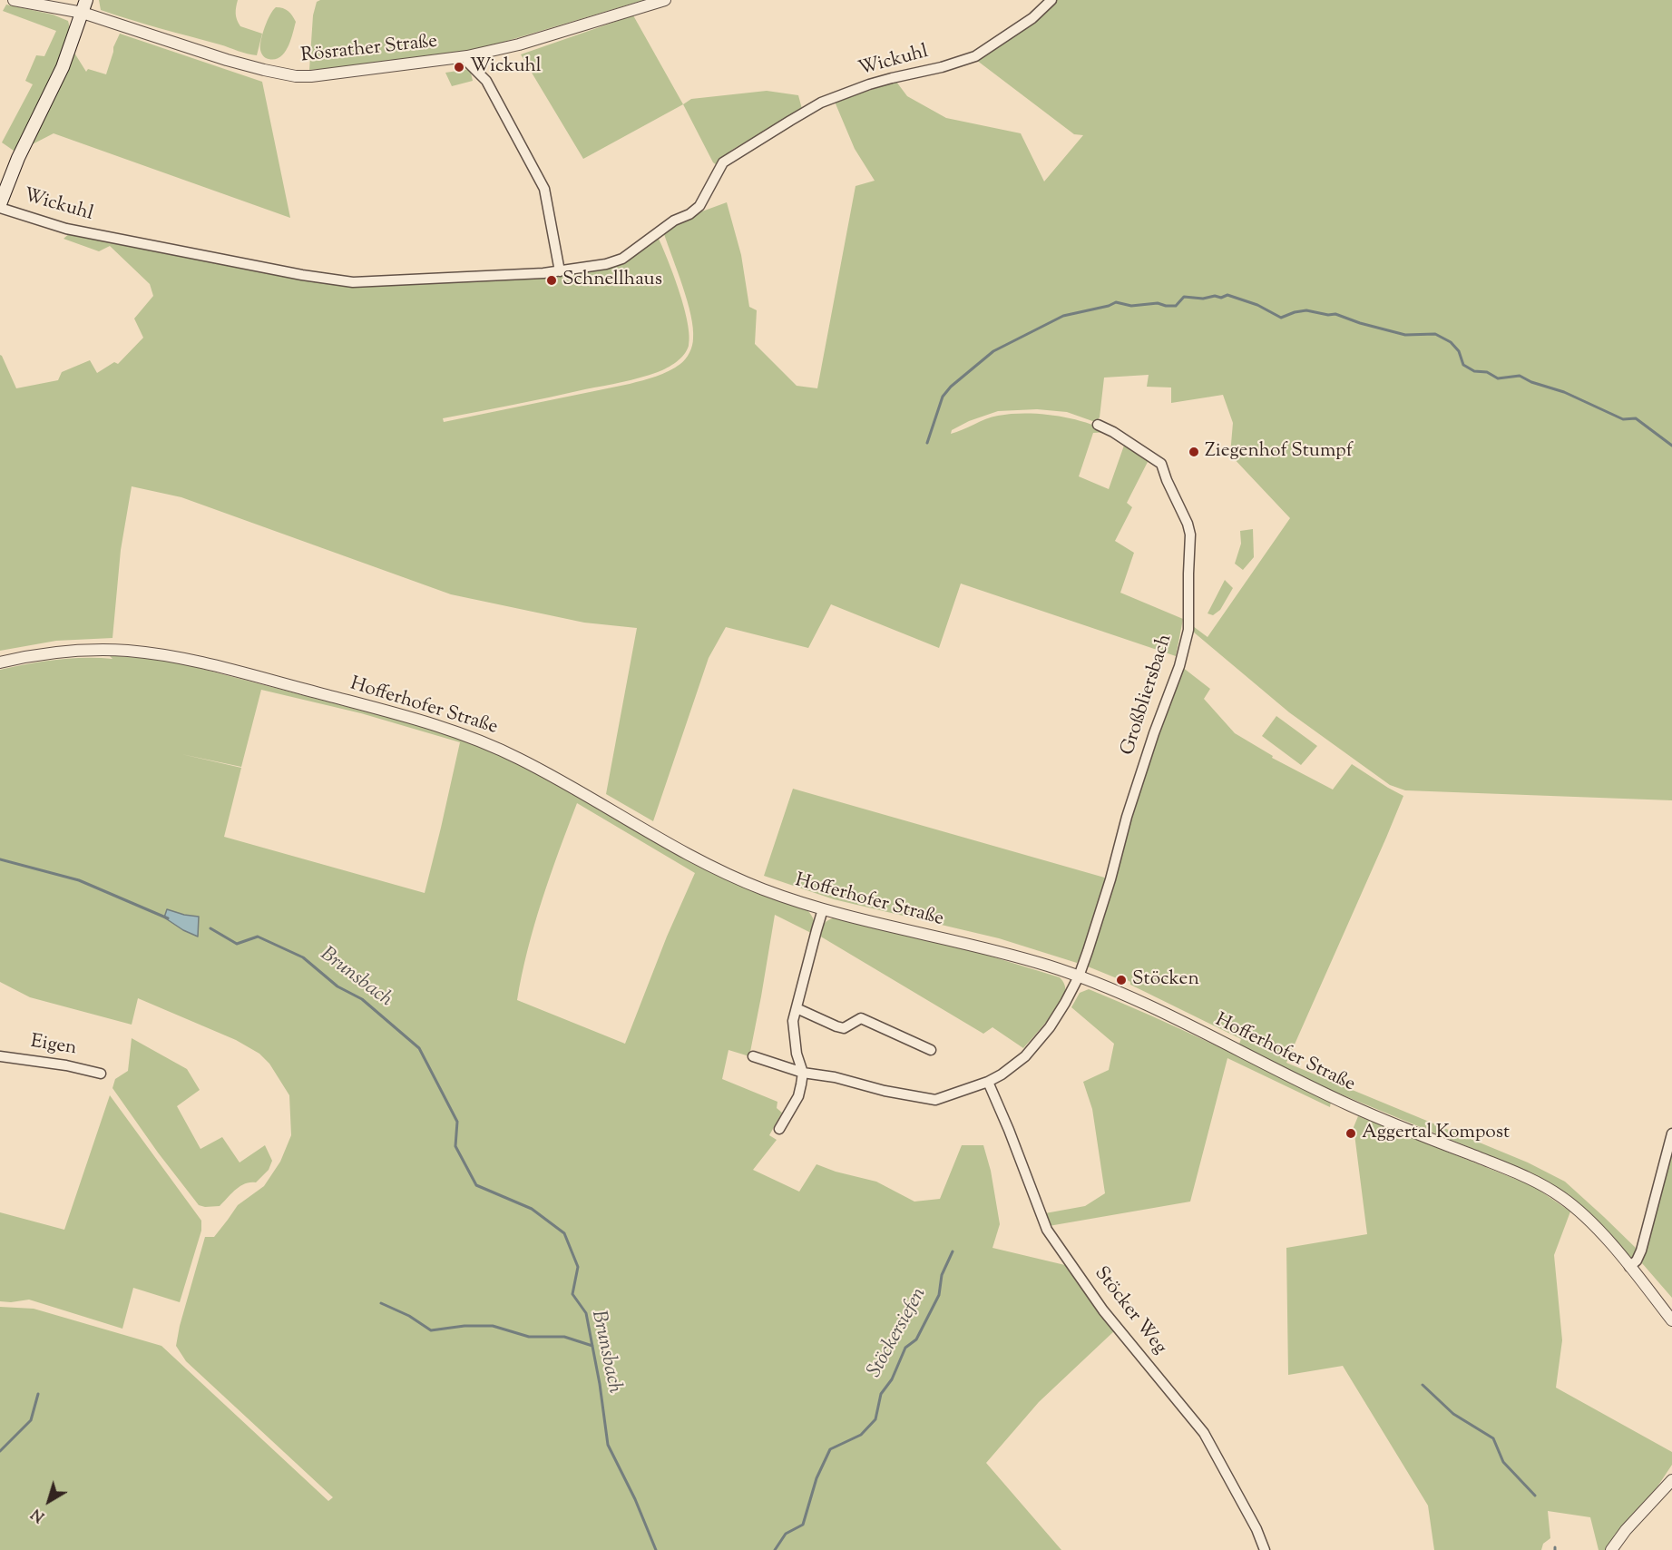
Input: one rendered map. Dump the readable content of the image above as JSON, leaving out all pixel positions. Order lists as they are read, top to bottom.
{
  "streets": {
    "street": [
      "Rösrather Straße",
      "Wickuhl",
      "Großbliersbach",
      "Hofferhofer Straße",
      "Eigen",
      "Stöcker Weg"
    ]
  },
  "crossings": [
    ["Großbliersbach", "Hofferhofer Straße"]
  ],
  "water": ["Brunsbach", "Stöckersiefen"],
  "places": [
    "Wickuhl",
    "Schnellhaus",
    "Ziegenhof Stumpf",
    "Stöcken",
    "Aggertal Kompost"
  ],
  "north": "bottom left"
}
